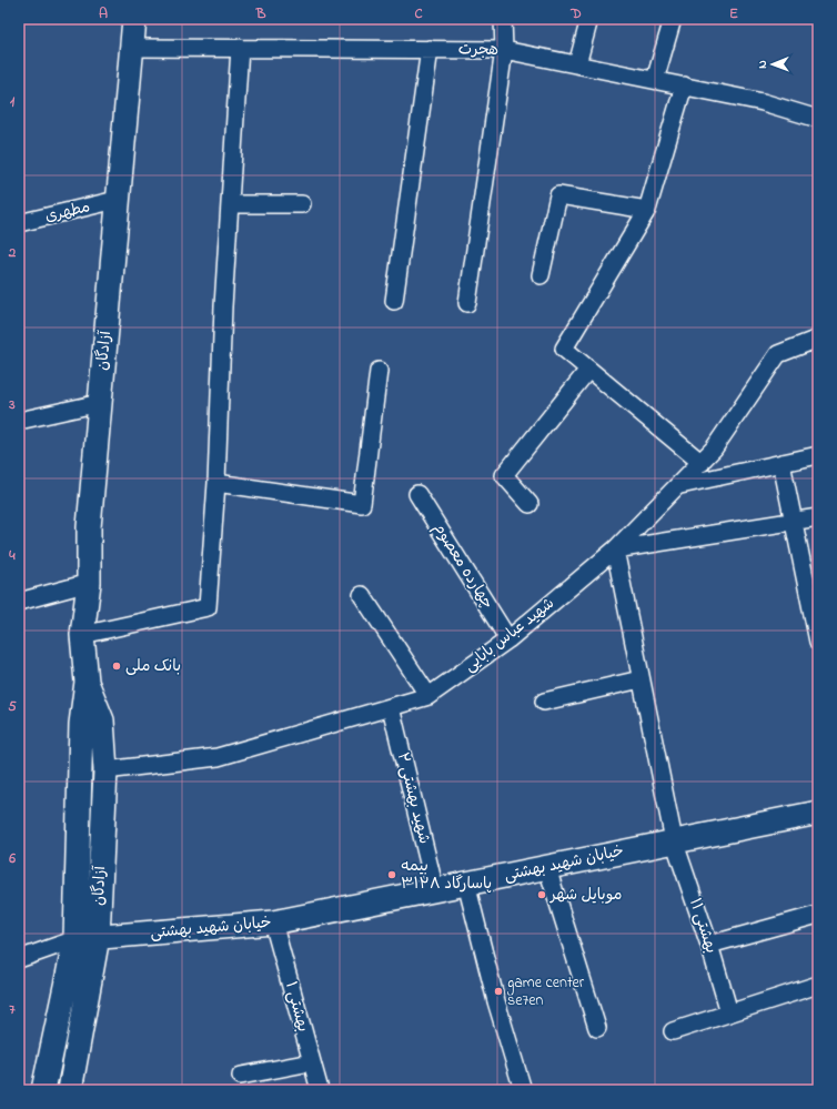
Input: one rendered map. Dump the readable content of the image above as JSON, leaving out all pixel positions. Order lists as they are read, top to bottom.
{
  "streets": {
    "street": [
      "هجرت",
      "مطهری",
      "آزادگان",
      "چهارده معصوم",
      "شهید عباس بابایی",
      "شهید بهشتی ۲",
      "خیابان شهید بهشتی",
      "بهشتی ۱۱",
      "بهشتی ۱"
    ]
  },
  "crossings": [
    ["هجرت", "آزادگان"],
    ["مطهری", "آزادگان"],
    ["آزادگان", "شهید عباس بابایی"],
    ["آزادگان", "خیابان شهید بهشتی"],
    ["چهارده معصوم", "شهید عباس بابایی"],
    ["شهید عباس بابایی", "شهید بهشتی ۲"],
    ["شهید عباس بابایی", "بهشتی ۱۱"],
    ["شهید بهشتی ۲", "خیابان شهید بهشتی"],
    ["خیابان شهید بهشتی", "بهشتی ۱۱"],
    ["خیابان شهید بهشتی", "بهشتی ۱"]
  ],
  "places": [
    "بانک ملی",
    "بیمه پاسارگاد ۳۱۲۸",
    "موبایل شهر",
    "game center se7en"
  ],
  "north": "left",
  "grid": {
    "columns": [
      "A",
      "B",
      "C",
      "D",
      "E"
    ],
    "rows": [
      "1",
      "2",
      "3",
      "4",
      "5",
      "6",
      "7"
    ]
  }
}
